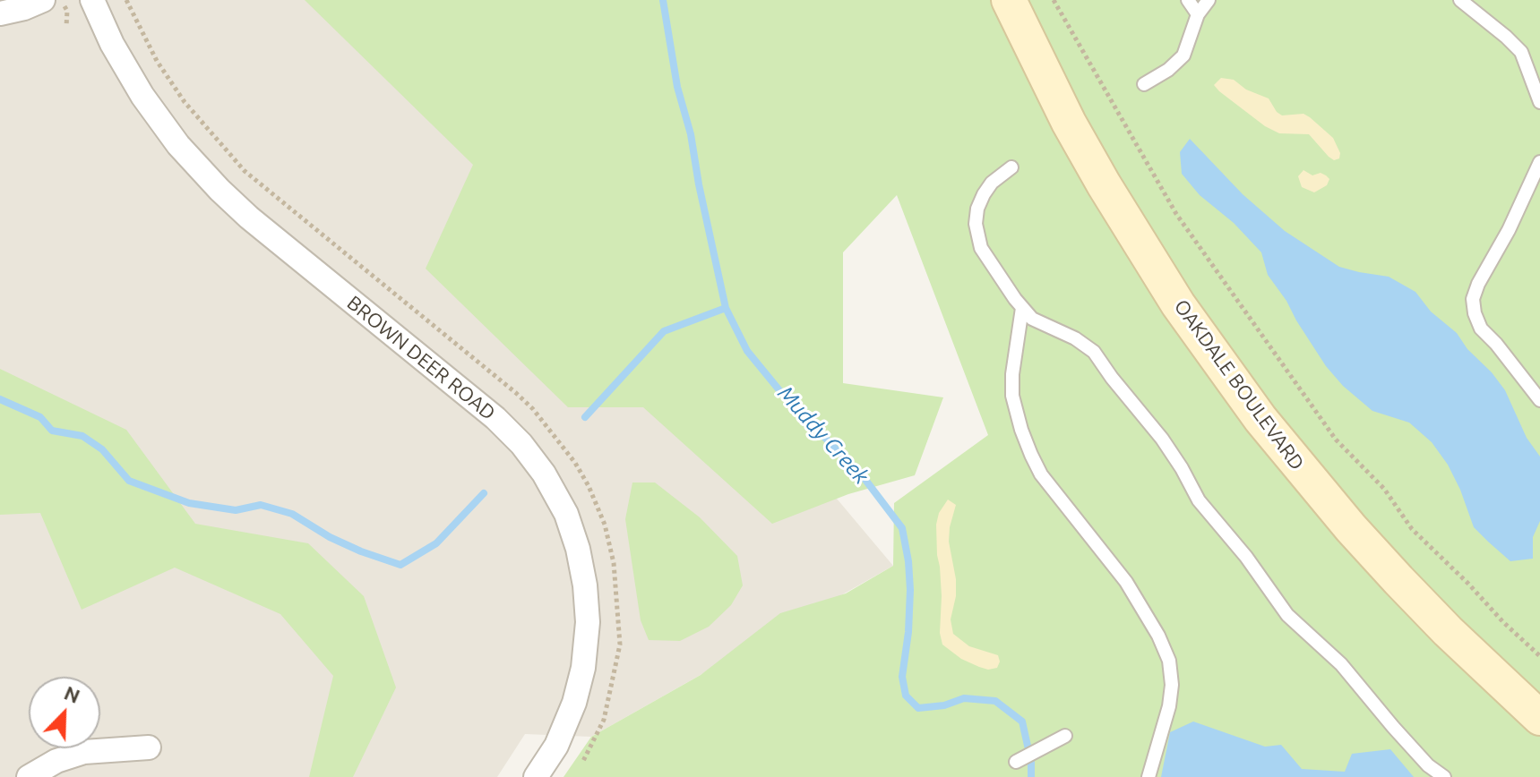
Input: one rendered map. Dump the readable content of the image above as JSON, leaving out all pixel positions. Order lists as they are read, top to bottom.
{
  "streets": {
    "main road": ["OAKDALE BOULEVARD"],
    "street": ["BROWN DEER ROAD"]
  },
  "water": ["Muddy Creek"],
  "north": "top right"
}
